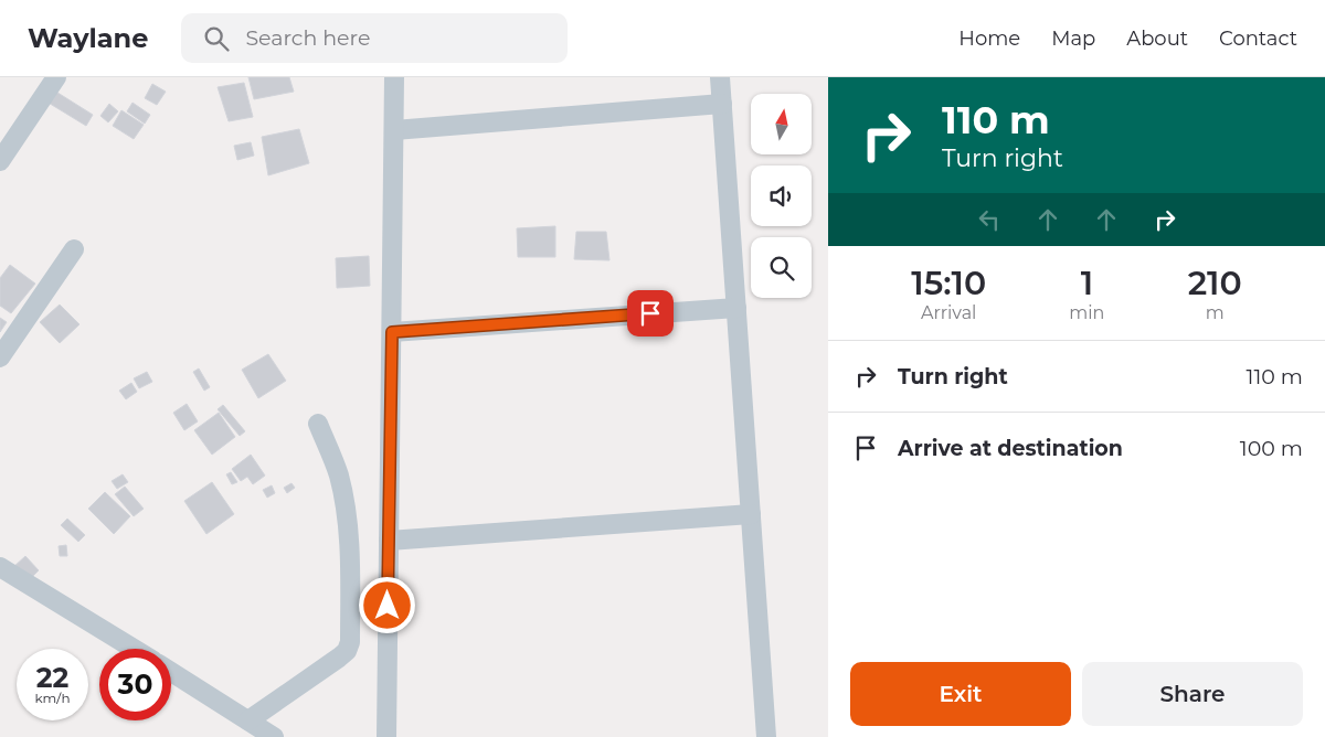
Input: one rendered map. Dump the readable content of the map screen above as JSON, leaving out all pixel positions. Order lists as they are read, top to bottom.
{
  "north": "top",
  "page": {
    "header": "Waylane",
    "search": "Search here",
    "nav": [
      "Home",
      "Map",
      "About",
      "Contact"
    ],
    "turn": ["110 m", "Turn right"],
    "eta": [
      "15:10",
      "Arrival",
      "1",
      "min",
      "210",
      "m"
    ],
    "list": [
      {
        "name": "Turn right",
        "value": "110 m"
      },
      {
        "name": "Arrive at destination",
        "value": "100 m"
      }
    ],
    "speed": "22 km/h",
    "limit": "30",
    "buttons": ["Exit", "Share"]
  }
}
